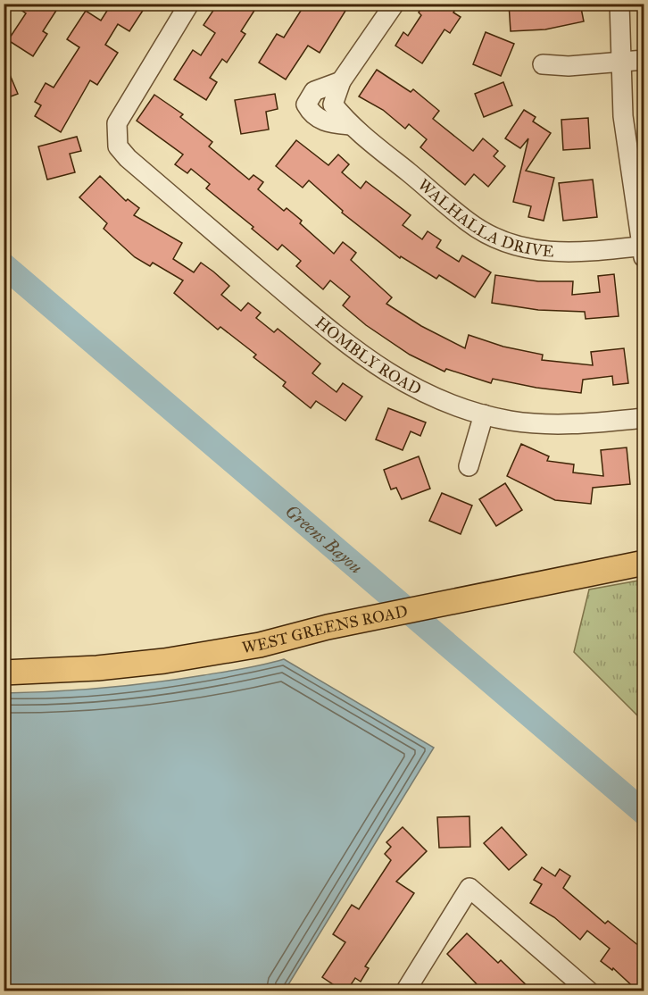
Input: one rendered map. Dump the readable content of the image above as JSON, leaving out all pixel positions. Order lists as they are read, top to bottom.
{
  "streets": {
    "main road": ["WEST GREENS ROAD"],
    "street": ["WALHALLA DRIVE", "HOMBLY ROAD"]
  },
  "water": ["Greens Bayou"]
}
